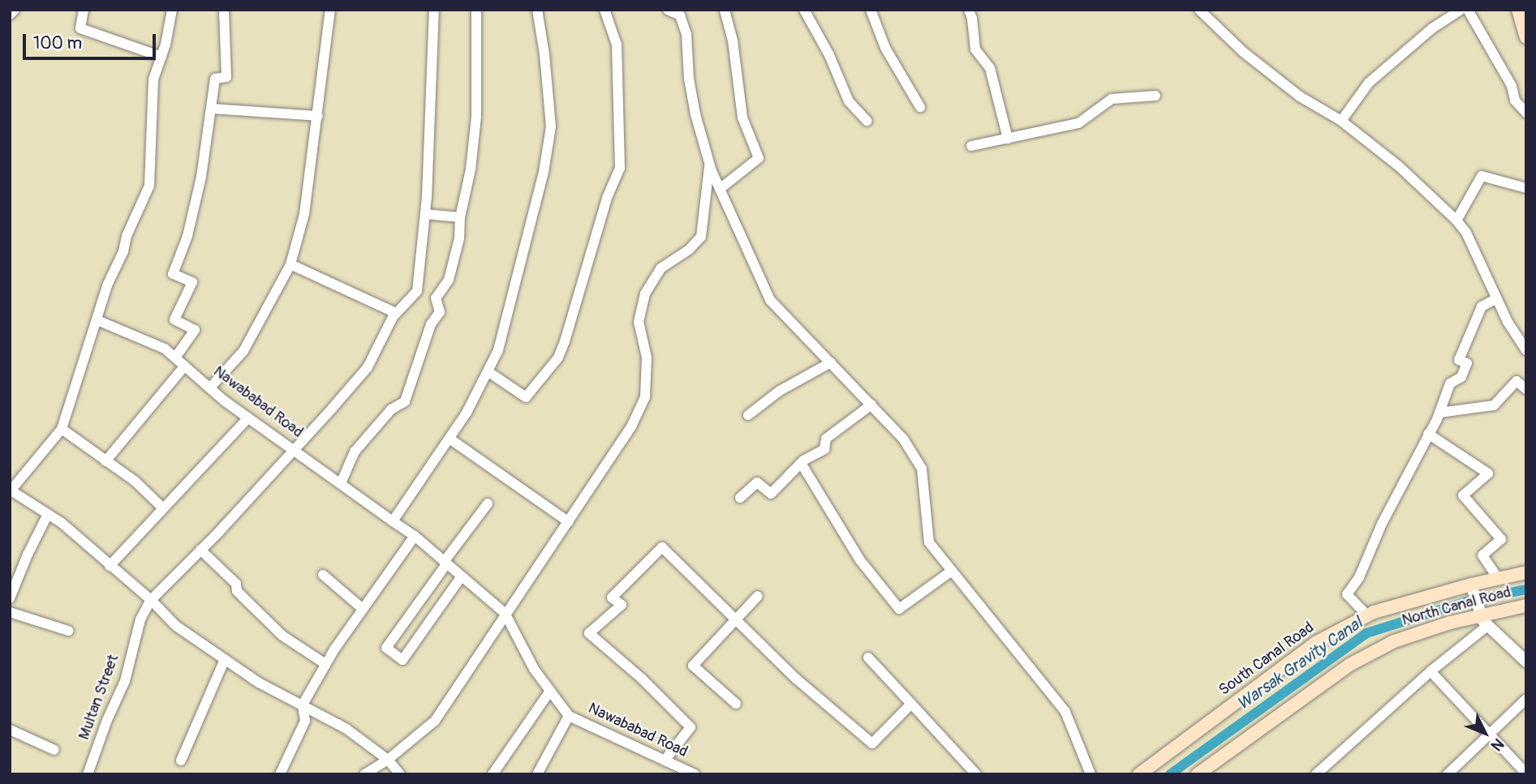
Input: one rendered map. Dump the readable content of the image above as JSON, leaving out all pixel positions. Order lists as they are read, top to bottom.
{
  "streets": {
    "main road": ["North Canal Road", "South Canal Road"],
    "street": ["Nawababad Road", "Multan Street"]
  },
  "crossings": [
    ["Nawababad Road", "Multan Street"]
  ],
  "water": ["Warsak Gravity Canal"],
  "scale_bar": "100 m",
  "north": "bottom right"
}
